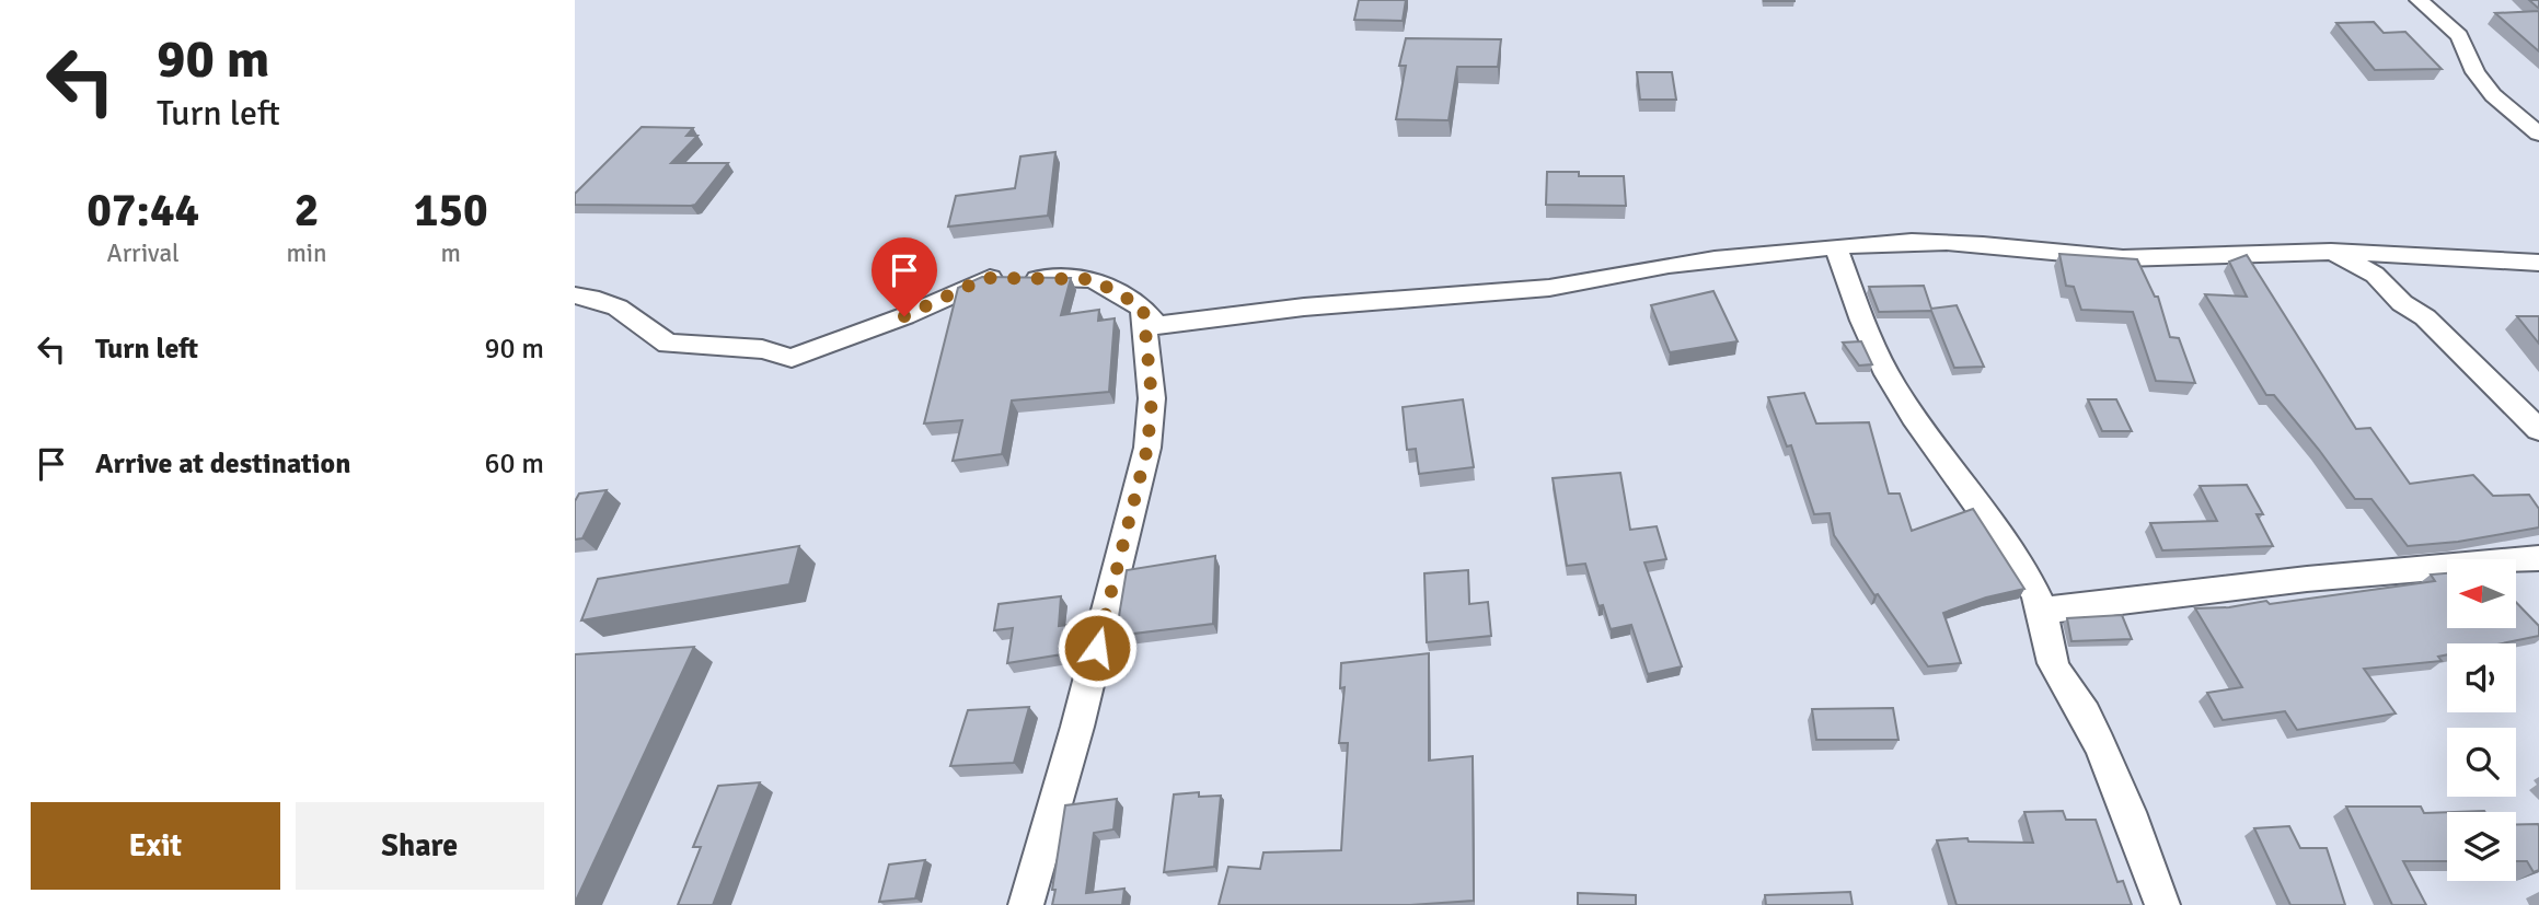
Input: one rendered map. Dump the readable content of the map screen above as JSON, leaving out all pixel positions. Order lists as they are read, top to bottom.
{
  "north": "left",
  "page": {
    "turn": ["90 m", "Turn left"],
    "eta": [
      "07:44",
      "Arrival",
      "2",
      "min",
      "150",
      "m"
    ],
    "list": [
      {
        "name": "Turn left",
        "value": "90 m"
      },
      {
        "name": "Arrive at destination",
        "value": "60 m"
      }
    ],
    "buttons": ["Exit", "Share"]
  }
}
